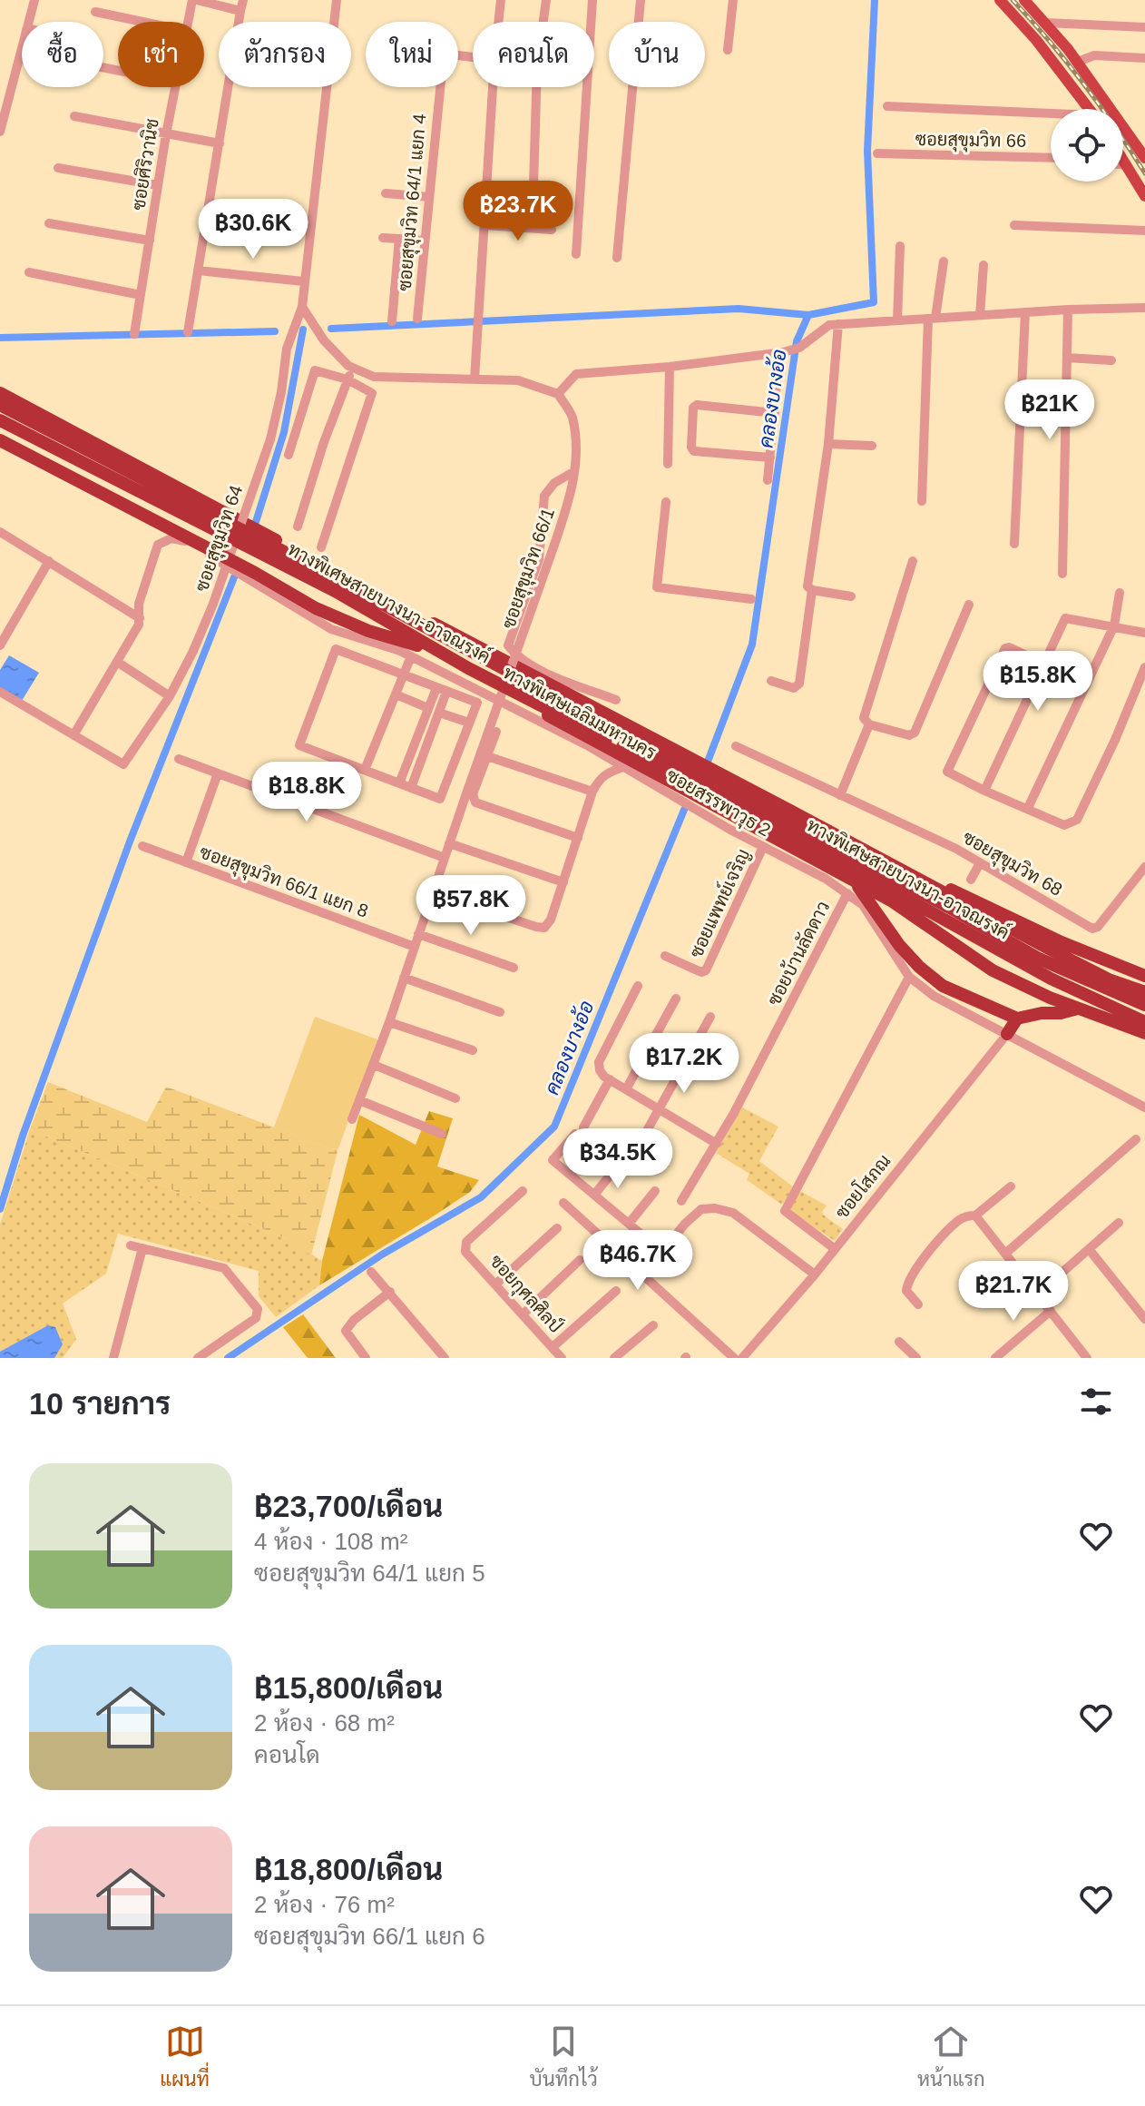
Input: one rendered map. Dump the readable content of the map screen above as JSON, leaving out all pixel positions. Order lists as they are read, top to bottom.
{
  "streets": {
    "highway": ["ทางพิเศษสายบางนา-อาจณรงค์", "ทางพิเศษเฉลิมมหานคร"],
    "street": [
      "ซอยสุขุมวิท 66",
      "ซอยศิริวานิช",
      "ซอยสุขุมวิท 64/1 แยก 4",
      "ซอยสุขุมวิท 64",
      "ซอยสุขุมวิท 66/1",
      "ซอยสรรพาวุธ 2",
      "ซอยสุขุมวิท 68",
      "ซอยสุขุมวิท 66/1 แยก 8",
      "ซอยแพทย์เจริญ",
      "ซอยบ้านลัดดาว",
      "ซอยโสภณ",
      "ซอยกุศลศิลป์"
    ]
  },
  "crossings": [
    ["ซอยสุขุมวิท 64", "ซอยสรรพาวุธ 2"],
    ["ซอยสุขุมวิท 66/1", "ซอยสุขุมวิท 66/1 แยก 8"],
    ["ซอยสรรพาวุธ 2", "ซอยแพทย์เจริญ"],
    ["ซอยสรรพาวุธ 2", "ซอยบ้านลัดดาว"],
    ["ซอยสรรพาวุธ 2", "ซอยโสภณ"]
  ],
  "water": ["คลองบางอ้อ"],
  "page": {
    "chip": [
      "ซื้อ",
      "เช่า",
      "ตัวกรอง",
      "ใหม่",
      "คอนโด",
      "บ้าน"
    ],
    "price": [
      "฿23.7K",
      "฿30.6K",
      "฿21K",
      "฿15.8K",
      "฿18.8K",
      "฿57.8K",
      "฿17.2K",
      "฿34.5K",
      "฿46.7K",
      "฿21.7K"
    ],
    "heading": "10 รายการ",
    "list": [
      {
        "name": "฿23,700/เดือน",
        "note": "4 ห้อง · 108 m² · ซอยสุขุมวิท 64/1 แยก 5"
      },
      {
        "name": "฿15,800/เดือน",
        "note": "2 ห้อง · 68 m² · คอนโด"
      },
      {
        "name": "฿18,800/เดือน",
        "note": "2 ห้อง · 76 m² · ซอยสุขุมวิท 66/1 แยก 6"
      }
    ],
    "tabs": ["แผนที่", "บันทึกไว้", "หน้าแรก"]
  }
}
